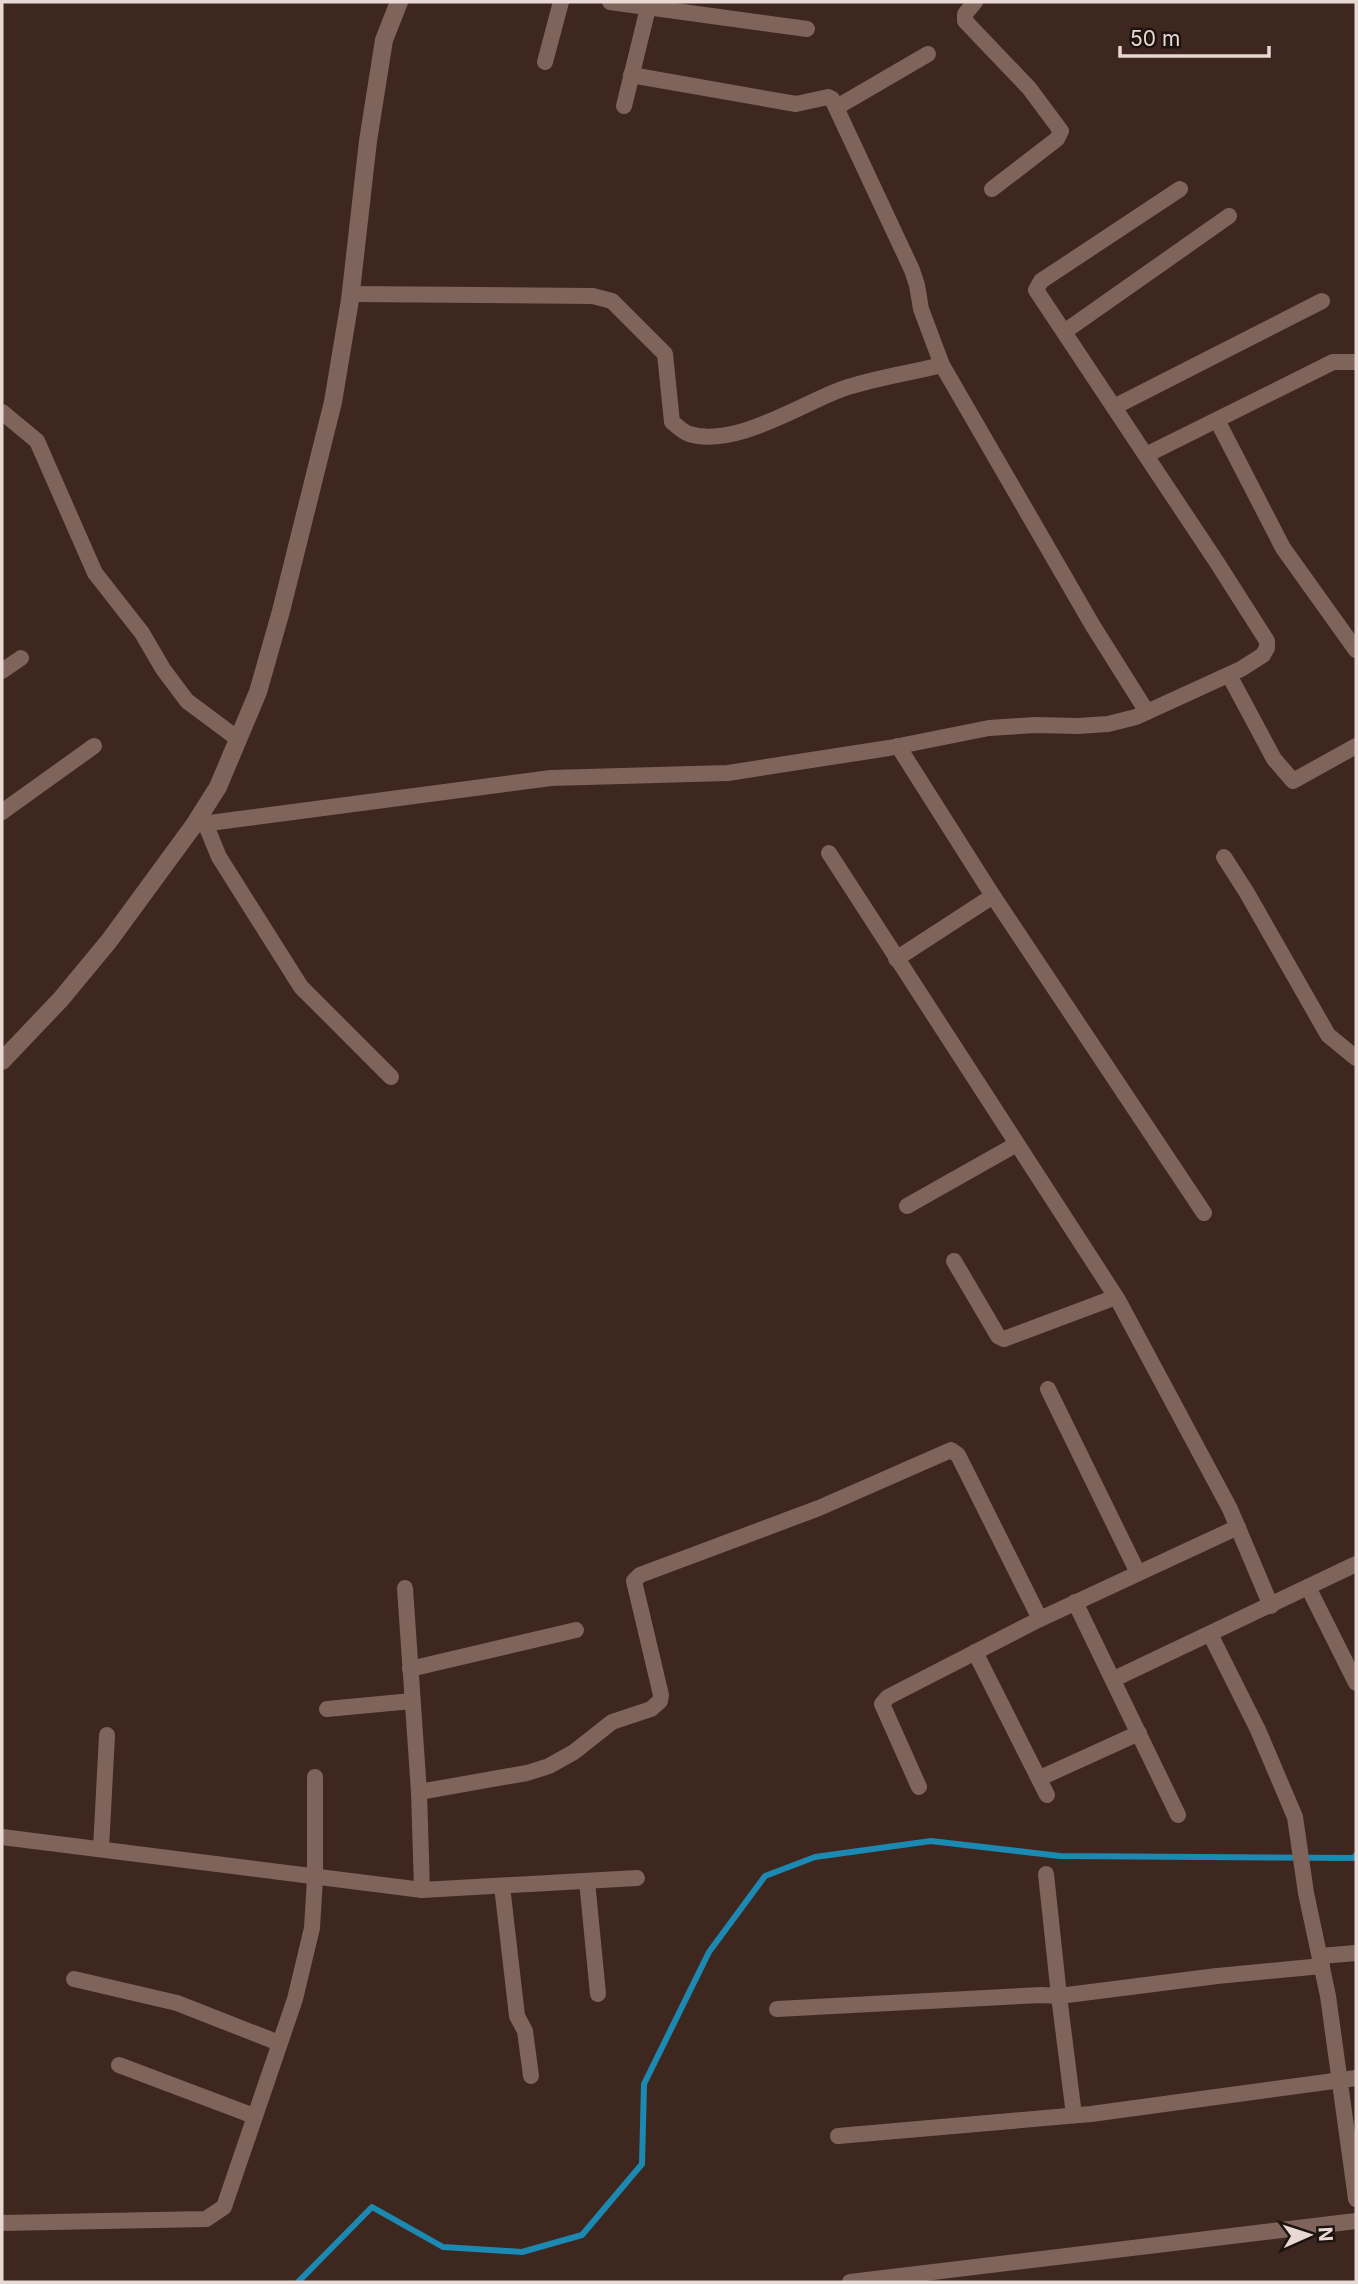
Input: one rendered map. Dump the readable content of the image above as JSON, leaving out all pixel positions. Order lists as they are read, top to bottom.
{
  "scale_bar": "50 m",
  "north": "right"
}
